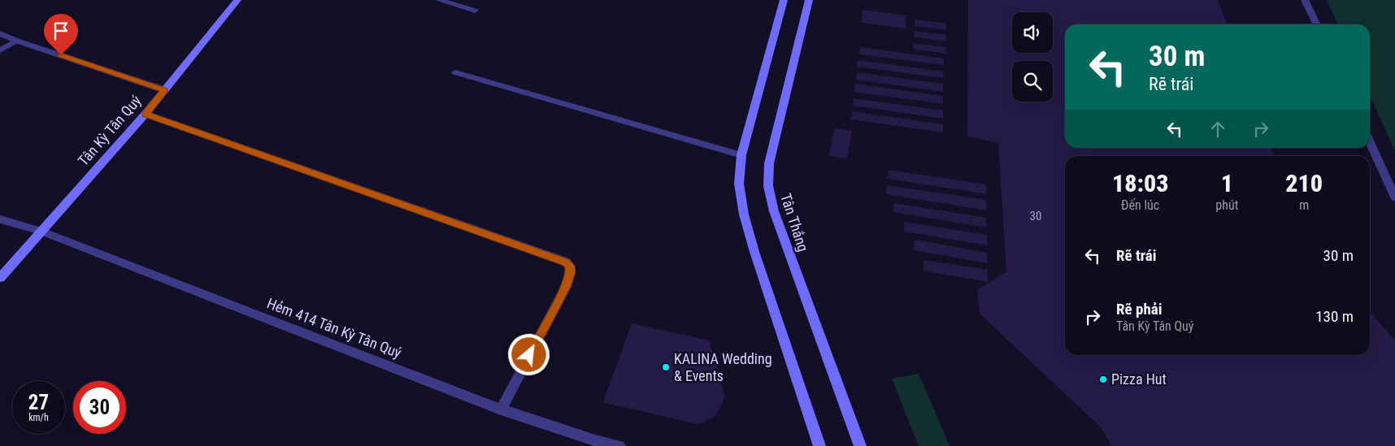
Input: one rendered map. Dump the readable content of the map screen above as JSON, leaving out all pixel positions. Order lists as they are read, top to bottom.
{
  "streets": {
    "street": ["Tân Kỳ Tân Quý", "Tân Thắng", "Hẻm 414 Tân Kỳ Tân Quý"]
  },
  "crossings": [
    ["Tân Kỳ Tân Quý", "Hẻm 414 Tân Kỳ Tân Quý"]
  ],
  "places": ["KALINA Wedding & Events", "Pizza Hut"],
  "house_numbers": ["30"],
  "page": {
    "turn": ["30 m", "Rẽ trái"],
    "eta": [
      "18:03",
      "Đến lúc",
      "1",
      "phút",
      "210",
      "m"
    ],
    "list": [
      {
        "name": "Rẽ trái",
        "value": "30 m"
      },
      {
        "name": "Rẽ phải",
        "note": "Tân Kỳ Tân Quý",
        "value": "130 m"
      }
    ],
    "speed": "27 km/h",
    "limit": "30"
  }
}
